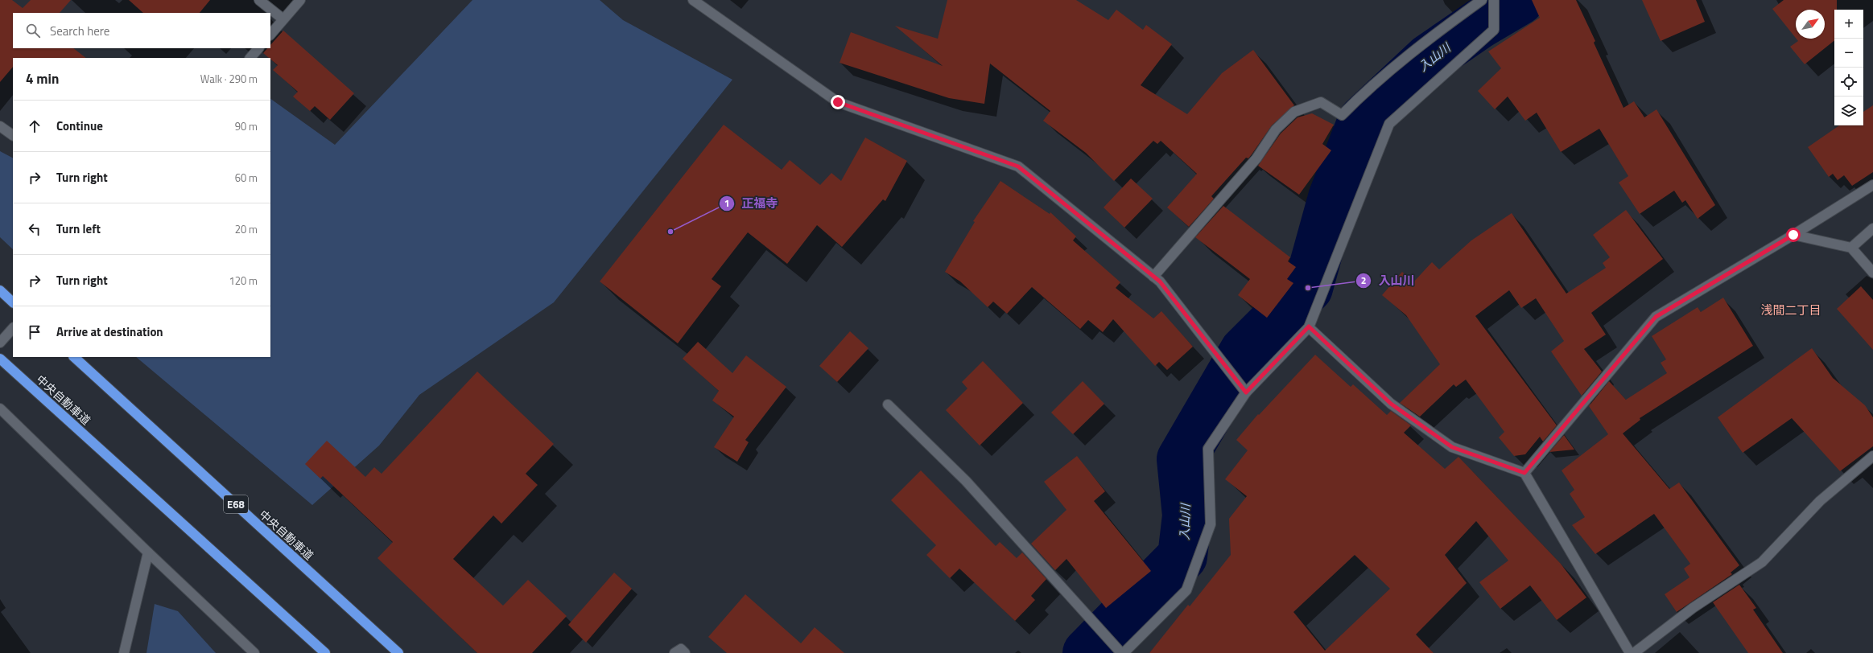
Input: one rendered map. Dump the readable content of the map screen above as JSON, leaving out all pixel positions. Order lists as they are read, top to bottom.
{
  "streets": {
    "highway": ["中央自動車道", "E68"]
  },
  "districts": ["浅間二丁目"],
  "water": ["入山川"],
  "places": ["正福寺", "入山川"],
  "north": "top right",
  "page": {
    "map_buttons": ["+", "−"],
    "search": "Search here",
    "heading": ["4 min", "Walk · 290 m"],
    "list": [
      ["Continue", "90 m"],
      ["Turn right", "60 m"],
      ["Turn left", "20 m"],
      ["Turn right", "120 m"],
      "Arrive at destination"
    ]
  }
}
